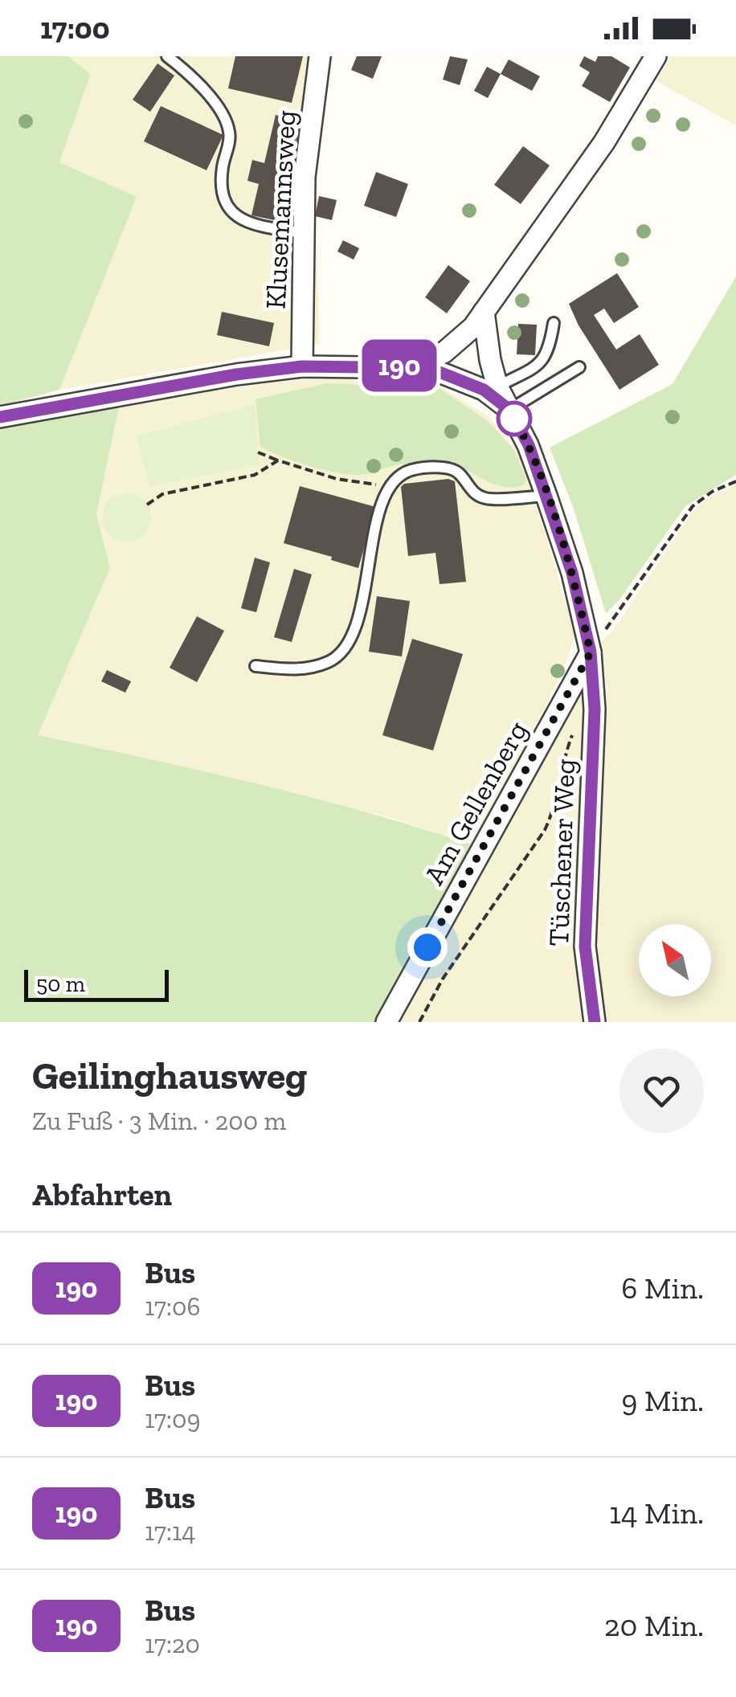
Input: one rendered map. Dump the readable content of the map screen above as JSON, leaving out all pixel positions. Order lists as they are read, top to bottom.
{
  "streets": {
    "street": ["Klusemannsweg", "Am Gellenberg", "Tüschener Weg"]
  },
  "crossings": [
    ["Am Gellenberg", "Tüschener Weg"]
  ],
  "lines": ["bus line 190"],
  "scale_bar": "50 m",
  "north": "top left",
  "page": {
    "status": "17:00",
    "on_map": "190",
    "scale": "50 m",
    "heading": [
      ["Geilinghausweg", "Zu Fuß · 3 Min. · 200 m"],
      "Abfahrten"
    ],
    "list": [
      {
        "mark": "190",
        "name": "Bus",
        "note": "17:06",
        "value": "6 Min."
      },
      {
        "mark": "190",
        "name": "Bus",
        "note": "17:09",
        "value": "9 Min."
      },
      {
        "mark": "190",
        "name": "Bus",
        "note": "17:14",
        "value": "14 Min."
      },
      {
        "mark": "190",
        "name": "Bus",
        "note": "17:20",
        "value": "20 Min."
      }
    ]
  }
}
